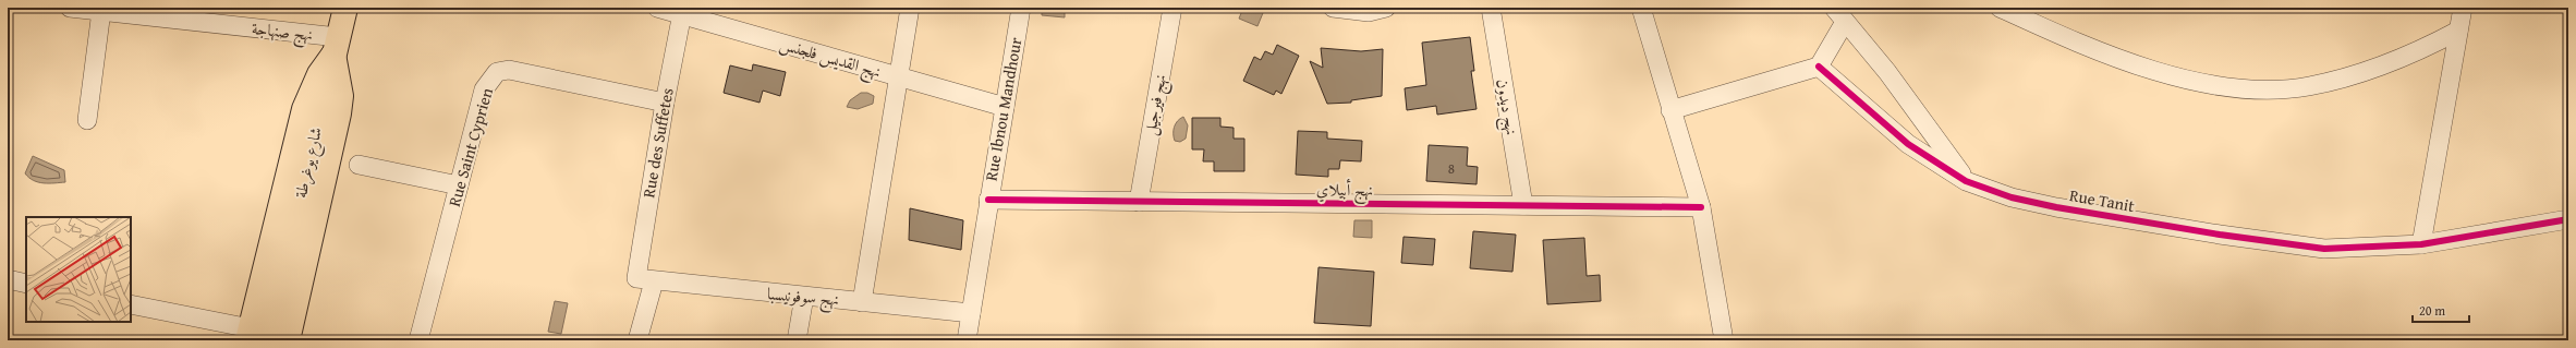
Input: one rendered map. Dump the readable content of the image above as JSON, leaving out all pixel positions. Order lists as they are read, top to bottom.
{
  "streets": {
    "main road": ["شارع يوغرطة"],
    "street": [
      "نهج صنهاجة",
      "نهج القديس فلجنس",
      "نهج فيرجيل",
      "نهج ديدون",
      "Rue Ibnou Mandhour",
      "Rue des Suffetes",
      "Rue Saint Cyprien",
      "نهج أبيلاي",
      "Rue Tanit",
      "نهج سوفونيسبا"
    ]
  },
  "crossings": [
    ["نهج صنهاجة", "شارع يوغرطة"],
    ["نهج القديس فلجنس", "Rue Ibnou Mandhour"],
    ["نهج القديس فلجنس", "Rue des Suffetes"],
    ["نهج فيرجيل", "نهج أبيلاي"],
    ["نهج ديدون", "نهج أبيلاي"],
    ["Rue Ibnou Mandhour", "نهج أبيلاي"],
    ["Rue Ibnou Mandhour", "نهج سوفونيسبا"],
    ["Rue des Suffetes", "Rue Saint Cyprien"],
    ["Rue des Suffetes", "نهج سوفونيسبا"]
  ],
  "house_numbers": ["8"],
  "scale_bar": "20 m"
}
